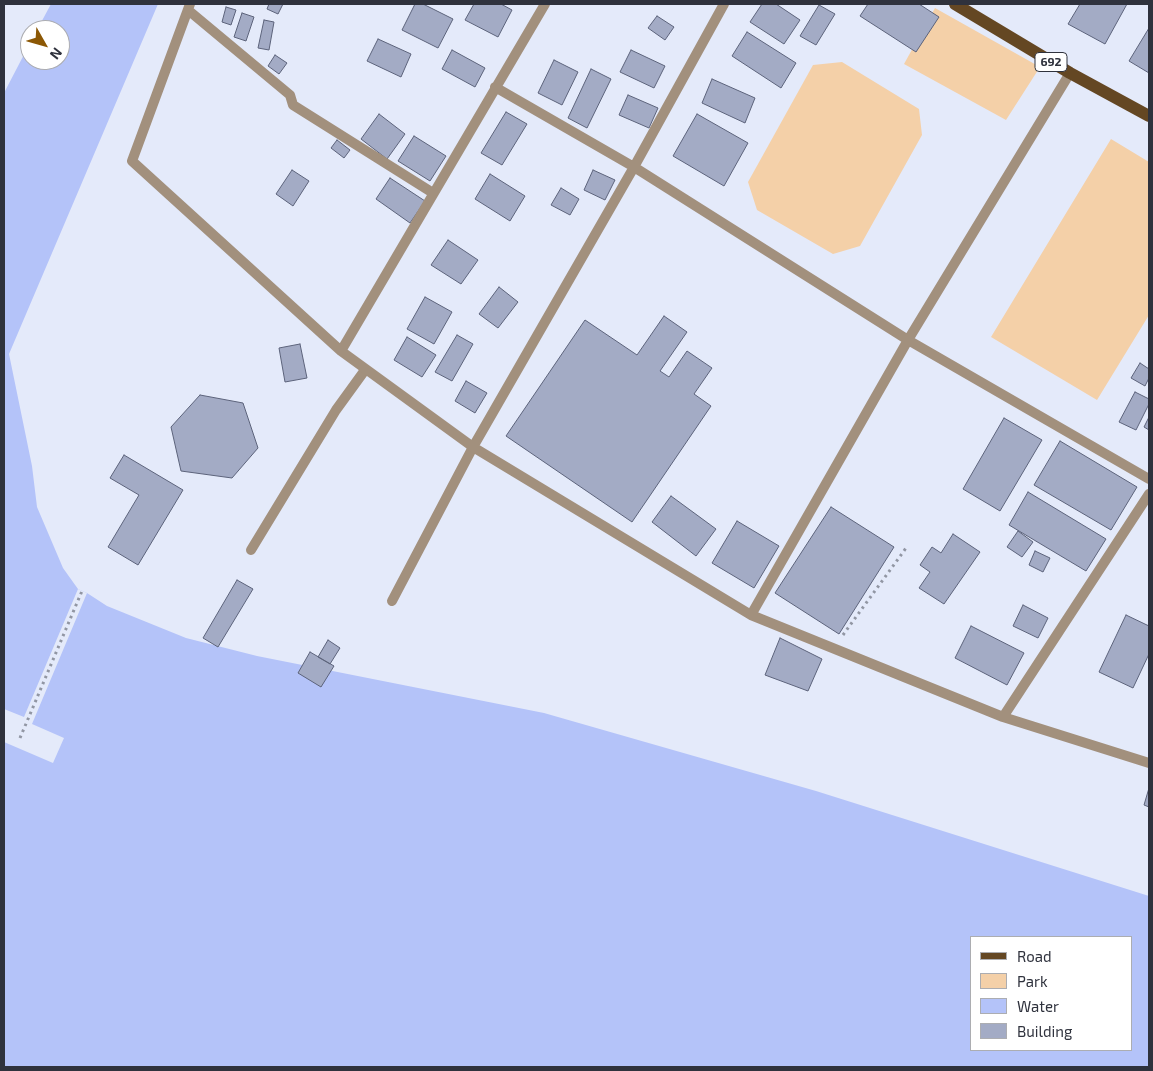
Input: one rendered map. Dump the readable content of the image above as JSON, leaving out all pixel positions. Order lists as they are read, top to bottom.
{
  "streets": {
    "main road": ["692"]
  },
  "legend": [
    "Road",
    "Park",
    "Water",
    "Building"
  ],
  "north": "bottom right"
}
